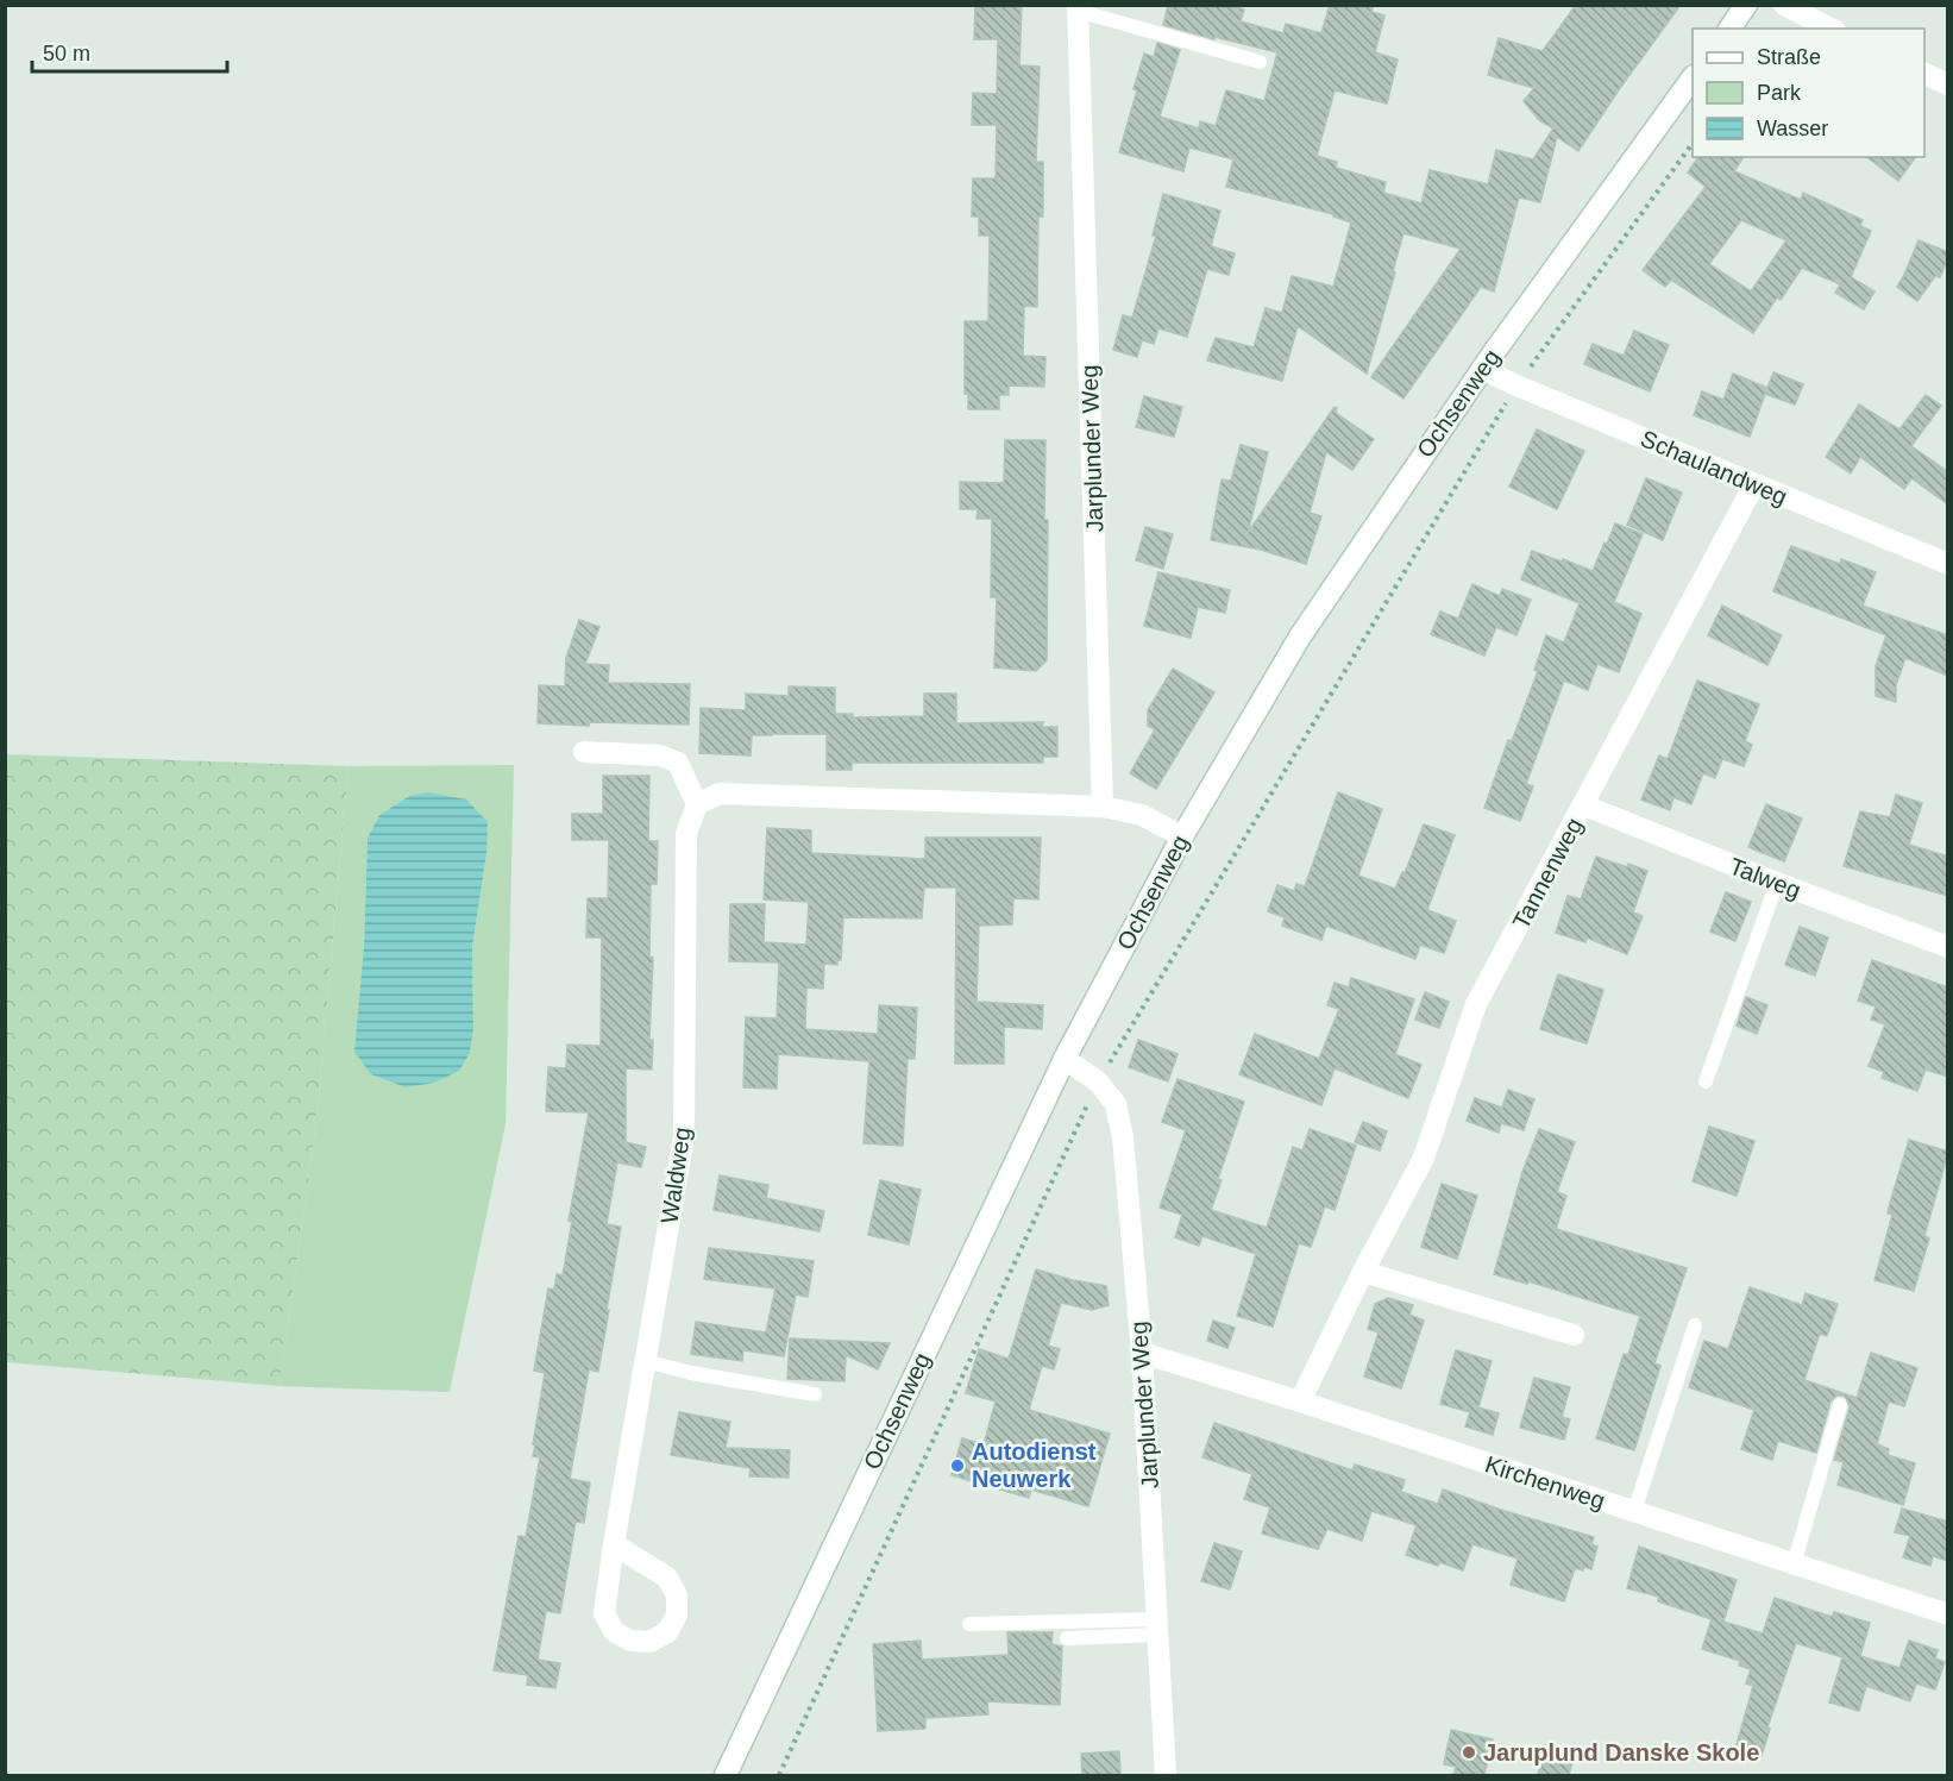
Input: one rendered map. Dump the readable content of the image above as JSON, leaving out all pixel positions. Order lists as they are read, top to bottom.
{
  "streets": {
    "street": [
      "Ochsenweg",
      "Jarplunder Weg",
      "Schaulandweg",
      "Tannenweg",
      "Talweg",
      "Waldweg",
      "Kirchenweg"
    ]
  },
  "crossings": [
    ["Ochsenweg", "Jarplunder Weg"],
    ["Ochsenweg", "Schaulandweg"],
    ["Jarplunder Weg", "Kirchenweg"],
    ["Schaulandweg", "Tannenweg"],
    ["Tannenweg", "Talweg"],
    ["Tannenweg", "Kirchenweg"]
  ],
  "places": ["Autodienst Neuwerk", "Jaruplund Danske Skole"],
  "legend": ["Straße", "Park", "Wasser"],
  "scale_bar": "50 m"
}
